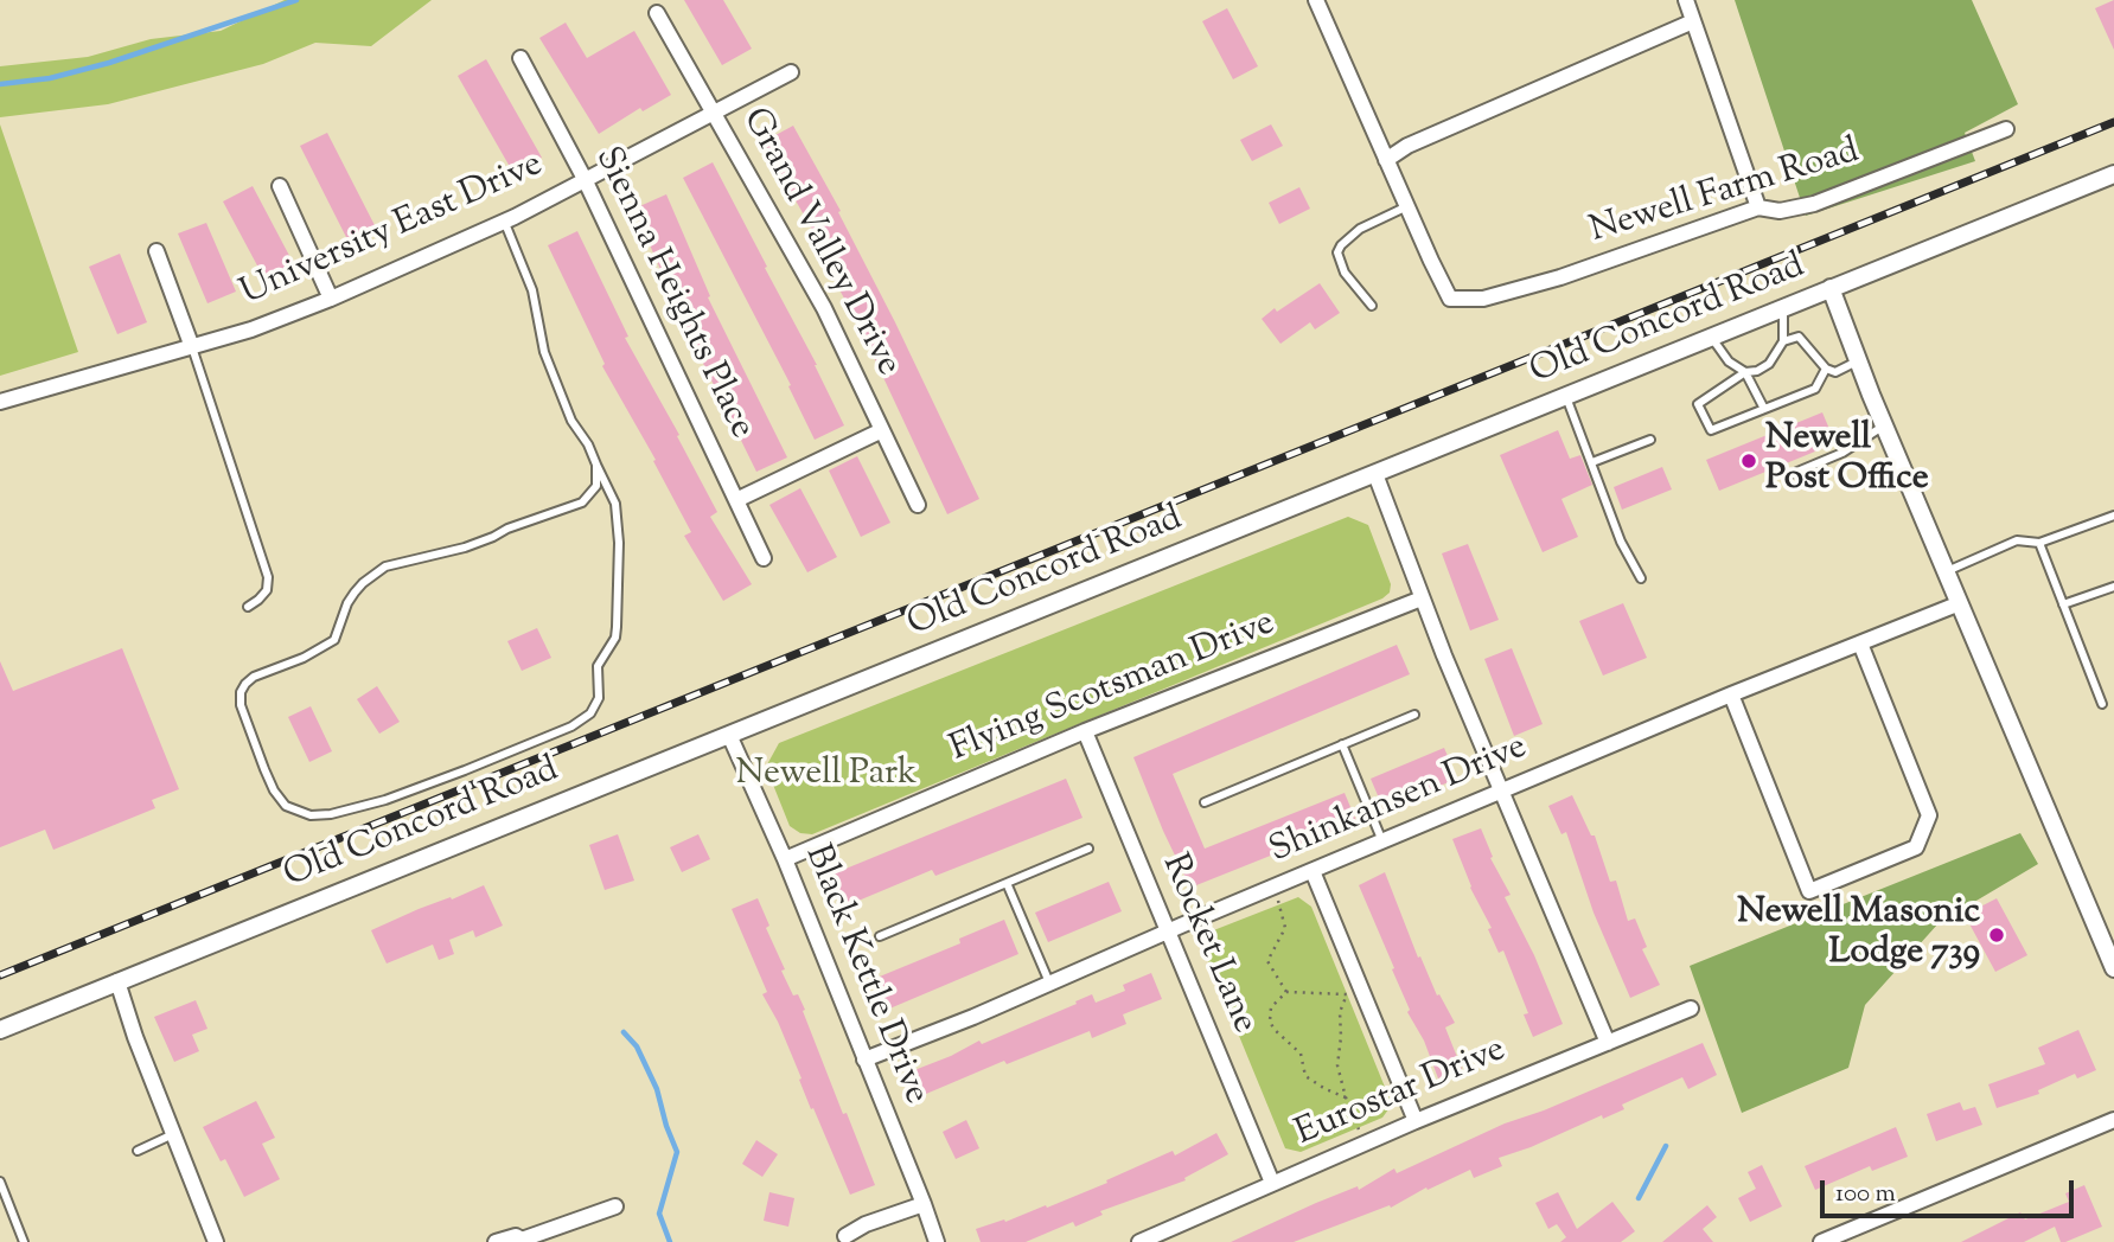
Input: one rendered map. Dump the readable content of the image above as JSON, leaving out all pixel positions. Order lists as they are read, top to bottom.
{
  "streets": {
    "street": [
      "Newell Farm Road",
      "University East Drive",
      "Grand Valley Drive",
      "Sienna Heights Place",
      "Old Concord Road",
      "Flying Scotsman Drive",
      "Shinkansen Drive",
      "Rocket Lane",
      "Black Kettle Drive",
      "Eurostar Drive"
    ]
  },
  "crossings": [
    ["University East Drive", "Grand Valley Drive"],
    ["University East Drive", "Sienna Heights Place"],
    ["Old Concord Road", "Black Kettle Drive"],
    ["Flying Scotsman Drive", "Rocket Lane"],
    ["Flying Scotsman Drive", "Black Kettle Drive"],
    ["Shinkansen Drive", "Rocket Lane"],
    ["Shinkansen Drive", "Black Kettle Drive"],
    ["Rocket Lane", "Eurostar Drive"]
  ],
  "parks": ["Newell Park"],
  "places": ["Newell Post Office", "Newell Masonic Lodge 739"],
  "scale_bar": "100 m"
}
